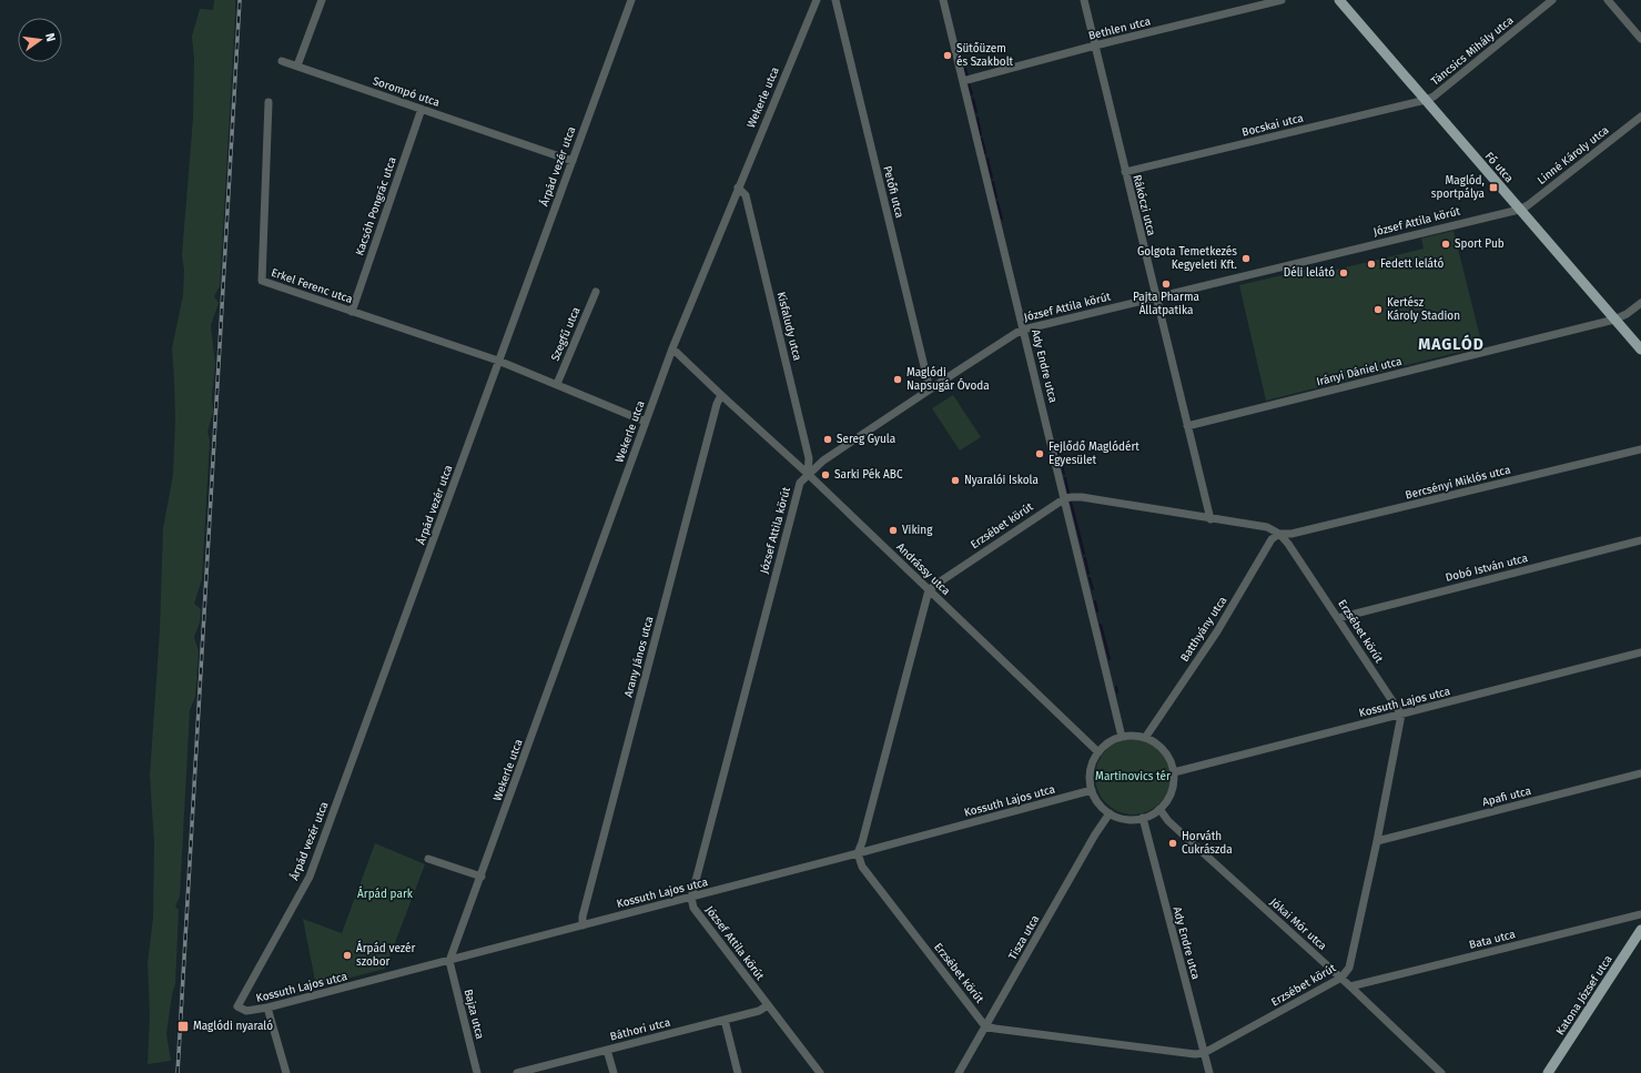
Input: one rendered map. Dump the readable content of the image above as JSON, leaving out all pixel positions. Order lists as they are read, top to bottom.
{
  "streets": {
    "main road": ["Fő utca", "Katona József utca"],
    "street": [
      "Bethlen utca",
      "Táncsics Mihály utca",
      "Sorompó utca",
      "Wekerle utca",
      "Bocskai utca",
      "Linné Károly utca",
      "Árpád vezér utca",
      "Petőfi utca",
      "Rákóczi utca",
      "Kacsóh Pongrác utca",
      "József Attila körút",
      "Erkel Ferenc utca",
      "Kisfaludy utca",
      "Szegfű utca",
      "Ady Endre utca",
      "Irányi Dániel utca",
      "Bercsényi Miklós utca",
      "Erzsébet körút",
      "Dobó István utca",
      "Andrássy utca",
      "Batthyány utca",
      "Arany János utca",
      "Kossuth Lajos utca",
      "Apafi utca",
      "Jókai Mór utca",
      "Tisza utca",
      "Bata utca",
      "Bajza utca",
      "Báthori utca"
    ]
  },
  "crossings": [
    ["Bethlen utca", "Rákóczi utca"],
    ["Bethlen utca", "Ady Endre utca"],
    ["Táncsics Mihály utca", "Bocskai utca"],
    ["Táncsics Mihály utca", "Fő utca"],
    ["Sorompó utca", "Árpád vezér utca"],
    ["Sorompó utca", "Kacsóh Pongrác utca"],
    ["Wekerle utca", "Kisfaludy utca"],
    ["Wekerle utca", "Andrássy utca"],
    ["Wekerle utca", "Kossuth Lajos utca"],
    ["Wekerle utca", "Bajza utca"],
    ["Bocskai utca", "Fő utca"],
    ["Bocskai utca", "Rákóczi utca"],
    ["Linné Károly utca", "Fő utca"],
    ["Linné Károly utca", "József Attila körút"],
    ["Árpád vezér utca", "Erkel Ferenc utca"],
    ["Árpád vezér utca", "Kossuth Lajos utca"],
    ["Fő utca", "József Attila körút"],
    ["Fő utca", "Irányi Dániel utca"],
    ["Petőfi utca", "József Attila körút"],
    ["Rákóczi utca", "József Attila körút"],
    ["Rákóczi utca", "Irányi Dániel utca"],
    ["Rákóczi utca", "Erzsébet körút"],
    ["Kacsóh Pongrác utca", "Erkel Ferenc utca"],
    ["József Attila körút", "Kisfaludy utca"],
    ["József Attila körút", "Ady Endre utca"],
    ["József Attila körút", "Andrássy utca"],
    ["József Attila körút", "Kossuth Lajos utca"],
    ["József Attila körút", "Báthori utca"],
    ["Kisfaludy utca", "Andrássy utca"],
    ["Ady Endre utca", "Erzsébet körút"],
    ["Ady Endre utca", "Andrássy utca"],
    ["Ady Endre utca", "Batthyány utca"],
    ["Ady Endre utca", "Kossuth Lajos utca"],
    ["Ady Endre utca", "Jókai Mór utca"],
    ["Ady Endre utca", "Tisza utca"],
    ["Bercsényi Miklós utca", "Erzsébet körút"],
    ["Bercsényi Miklós utca", "Batthyány utca"],
    ["Erzsébet körút", "Dobó István utca"],
    ["Erzsébet körút", "Andrássy utca"],
    ["Erzsébet körút", "Batthyány utca"],
    ["Erzsébet körút", "Kossuth Lajos utca"],
    ["Erzsébet körút", "Apafi utca"],
    ["Erzsébet körút", "Jókai Mór utca"],
    ["Erzsébet körút", "Tisza utca"],
    ["Andrássy utca", "Batthyány utca"],
    ["Andrássy utca", "Arany János utca"],
    ["Andrássy utca", "Kossuth Lajos utca"],
    ["Andrássy utca", "Jókai Mór utca"],
    ["Andrássy utca", "Tisza utca"],
    ["Batthyány utca", "Kossuth Lajos utca"],
    ["Batthyány utca", "Jókai Mór utca"],
    ["Batthyány utca", "Tisza utca"],
    ["Arany János utca", "Kossuth Lajos utca"],
    ["Kossuth Lajos utca", "Jókai Mór utca"],
    ["Kossuth Lajos utca", "Tisza utca"],
    ["Kossuth Lajos utca", "Bajza utca"],
    ["Jókai Mór utca", "Tisza utca"],
    ["Jókai Mór utca", "Bata utca"]
  ],
  "districts": ["MAGLÓD"],
  "parks": ["Martinovics tér", "Árpád park"],
  "places": {
    "other": [
      "Sütőüzem és Szakbolt",
      "Sport Pub",
      "Golgota Temetkezés Kegyeleti Kft.",
      "Fedett lelátó",
      "Déli lelátó",
      "Pajta Pharma Állatpatika",
      "Kertész Károly Stadion",
      "Maglódi Napsugár Óvoda",
      "Sereg Gyula",
      "Fejlődő Maglódért Egyesület",
      "Sarki Pék ABC",
      "Nyaralói Iskola",
      "Viking",
      "Horváth Cukrászda",
      "Árpád vezér szobor"
    ],
    "transit": ["Maglód, sportpálya", "Maglódi nyaraló"]
  },
  "north": "right"
}
